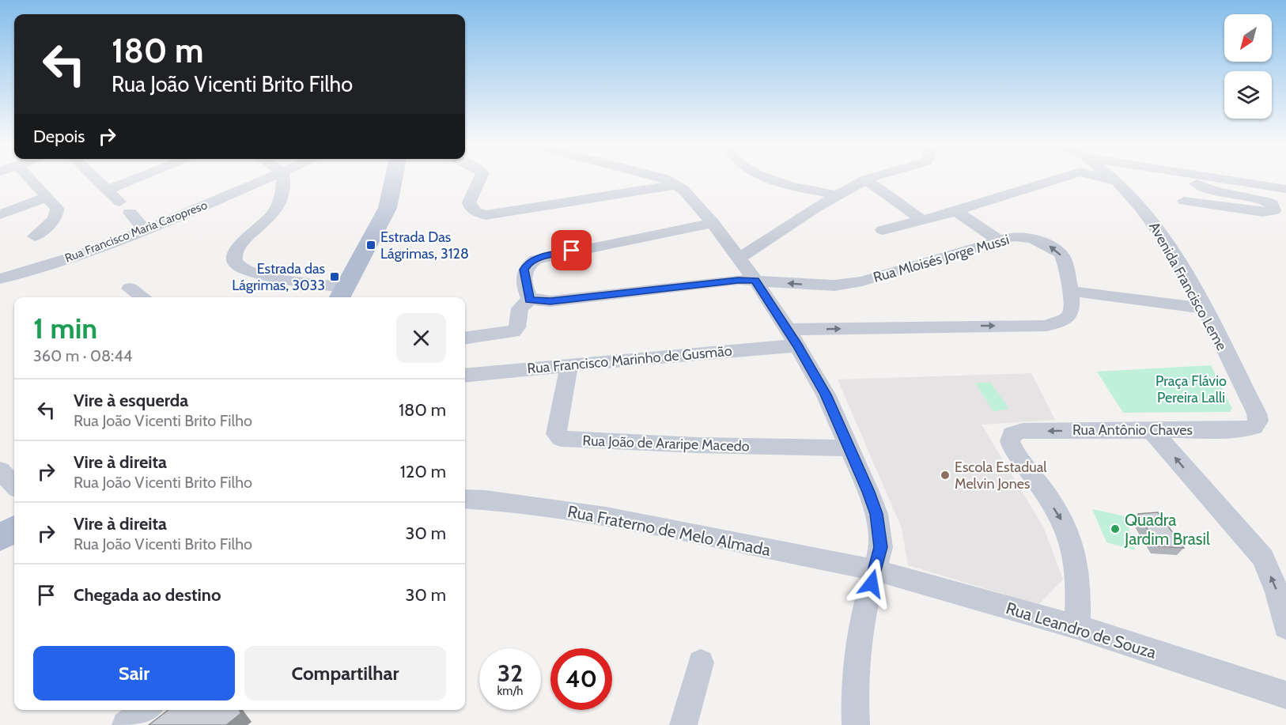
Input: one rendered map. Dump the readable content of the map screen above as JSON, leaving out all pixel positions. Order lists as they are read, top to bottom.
{
  "streets": {
    "street": [
      "Rua Francisco Maria Caropreso",
      "Rua Mloisés Jorge Mussi",
      "Avenida Francisco Leme",
      "Rua Francisco Marinho de Gusmão",
      "Rua Antônio Chaves",
      "Rua João de Araripe Macedo",
      "Rua Fraterno de Melo Almada",
      "Rua Leandro de Souza"
    ]
  },
  "crossings": [
    ["Rua Mloisés Jorge Mussi", "Rua Francisco Marinho de Gusmão"],
    ["Avenida Francisco Leme", "Rua Antônio Chaves"],
    ["Rua Francisco Marinho de Gusmão", "Rua João de Araripe Macedo"],
    ["Rua Antônio Chaves", "Rua Leandro de Souza"],
    ["Rua Fraterno de Melo Almada", "Rua Leandro de Souza"]
  ],
  "parks": ["Praça Flávio Pereira Lalli"],
  "places": {
    "transit": ["Estrada Das Lágrimas, 3128", "Estrada das Lágrimas, 3033"],
    "other": ["Escola Estadual Melvin Jones", "Quadra Jardim Brasil"]
  },
  "north": "bottom left",
  "page": {
    "turn": ["180 m", "Rua João Vicenti Brito Filho"],
    "then": "Depois",
    "heading": ["1 min", "360 m · 08:44"],
    "list": [
      {
        "name": "Vire à esquerda",
        "note": "Rua João Vicenti Brito Filho",
        "value": "180 m"
      },
      {
        "name": "Vire à direita",
        "note": "Rua João Vicenti Brito Filho",
        "value": "120 m"
      },
      {
        "name": "Vire à direita",
        "note": "Rua João Vicenti Brito Filho",
        "value": "30 m"
      },
      {
        "name": "Chegada ao destino",
        "value": "30 m"
      }
    ],
    "buttons": ["Sair", "Compartilhar"],
    "speed": "32 km/h",
    "limit": "40"
  }
}
